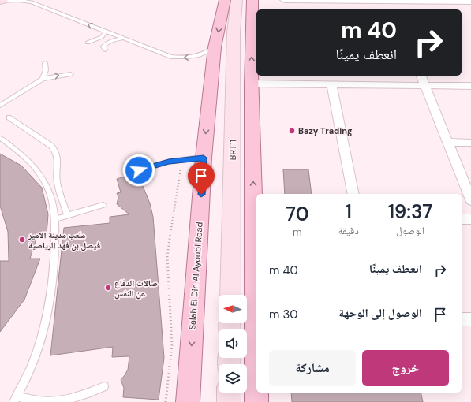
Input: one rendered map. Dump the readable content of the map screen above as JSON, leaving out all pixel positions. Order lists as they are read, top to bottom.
{
  "streets": {
    "main road": ["BRT11", "Salah El Din Al Ayoubi Road"]
  },
  "places": ["Bazy Trading", "ملعب مدينة الامير فيصل بن فهد الرياضية", "صالات الدفاع عن النفس"],
  "north": "left",
  "page": {
    "turn": ["40 m", "انعطف يمينًا"],
    "eta": [
      "19:37",
      "الوصول",
      "1",
      "دقيقة",
      "70",
      "m"
    ],
    "list": [
      {
        "name": "انعطف يمينًا",
        "value": "40 m"
      },
      {
        "name": "الوصول إلى الوجهة",
        "value": "30 m"
      }
    ],
    "buttons": ["خروج", "مشاركة"]
  }
}
